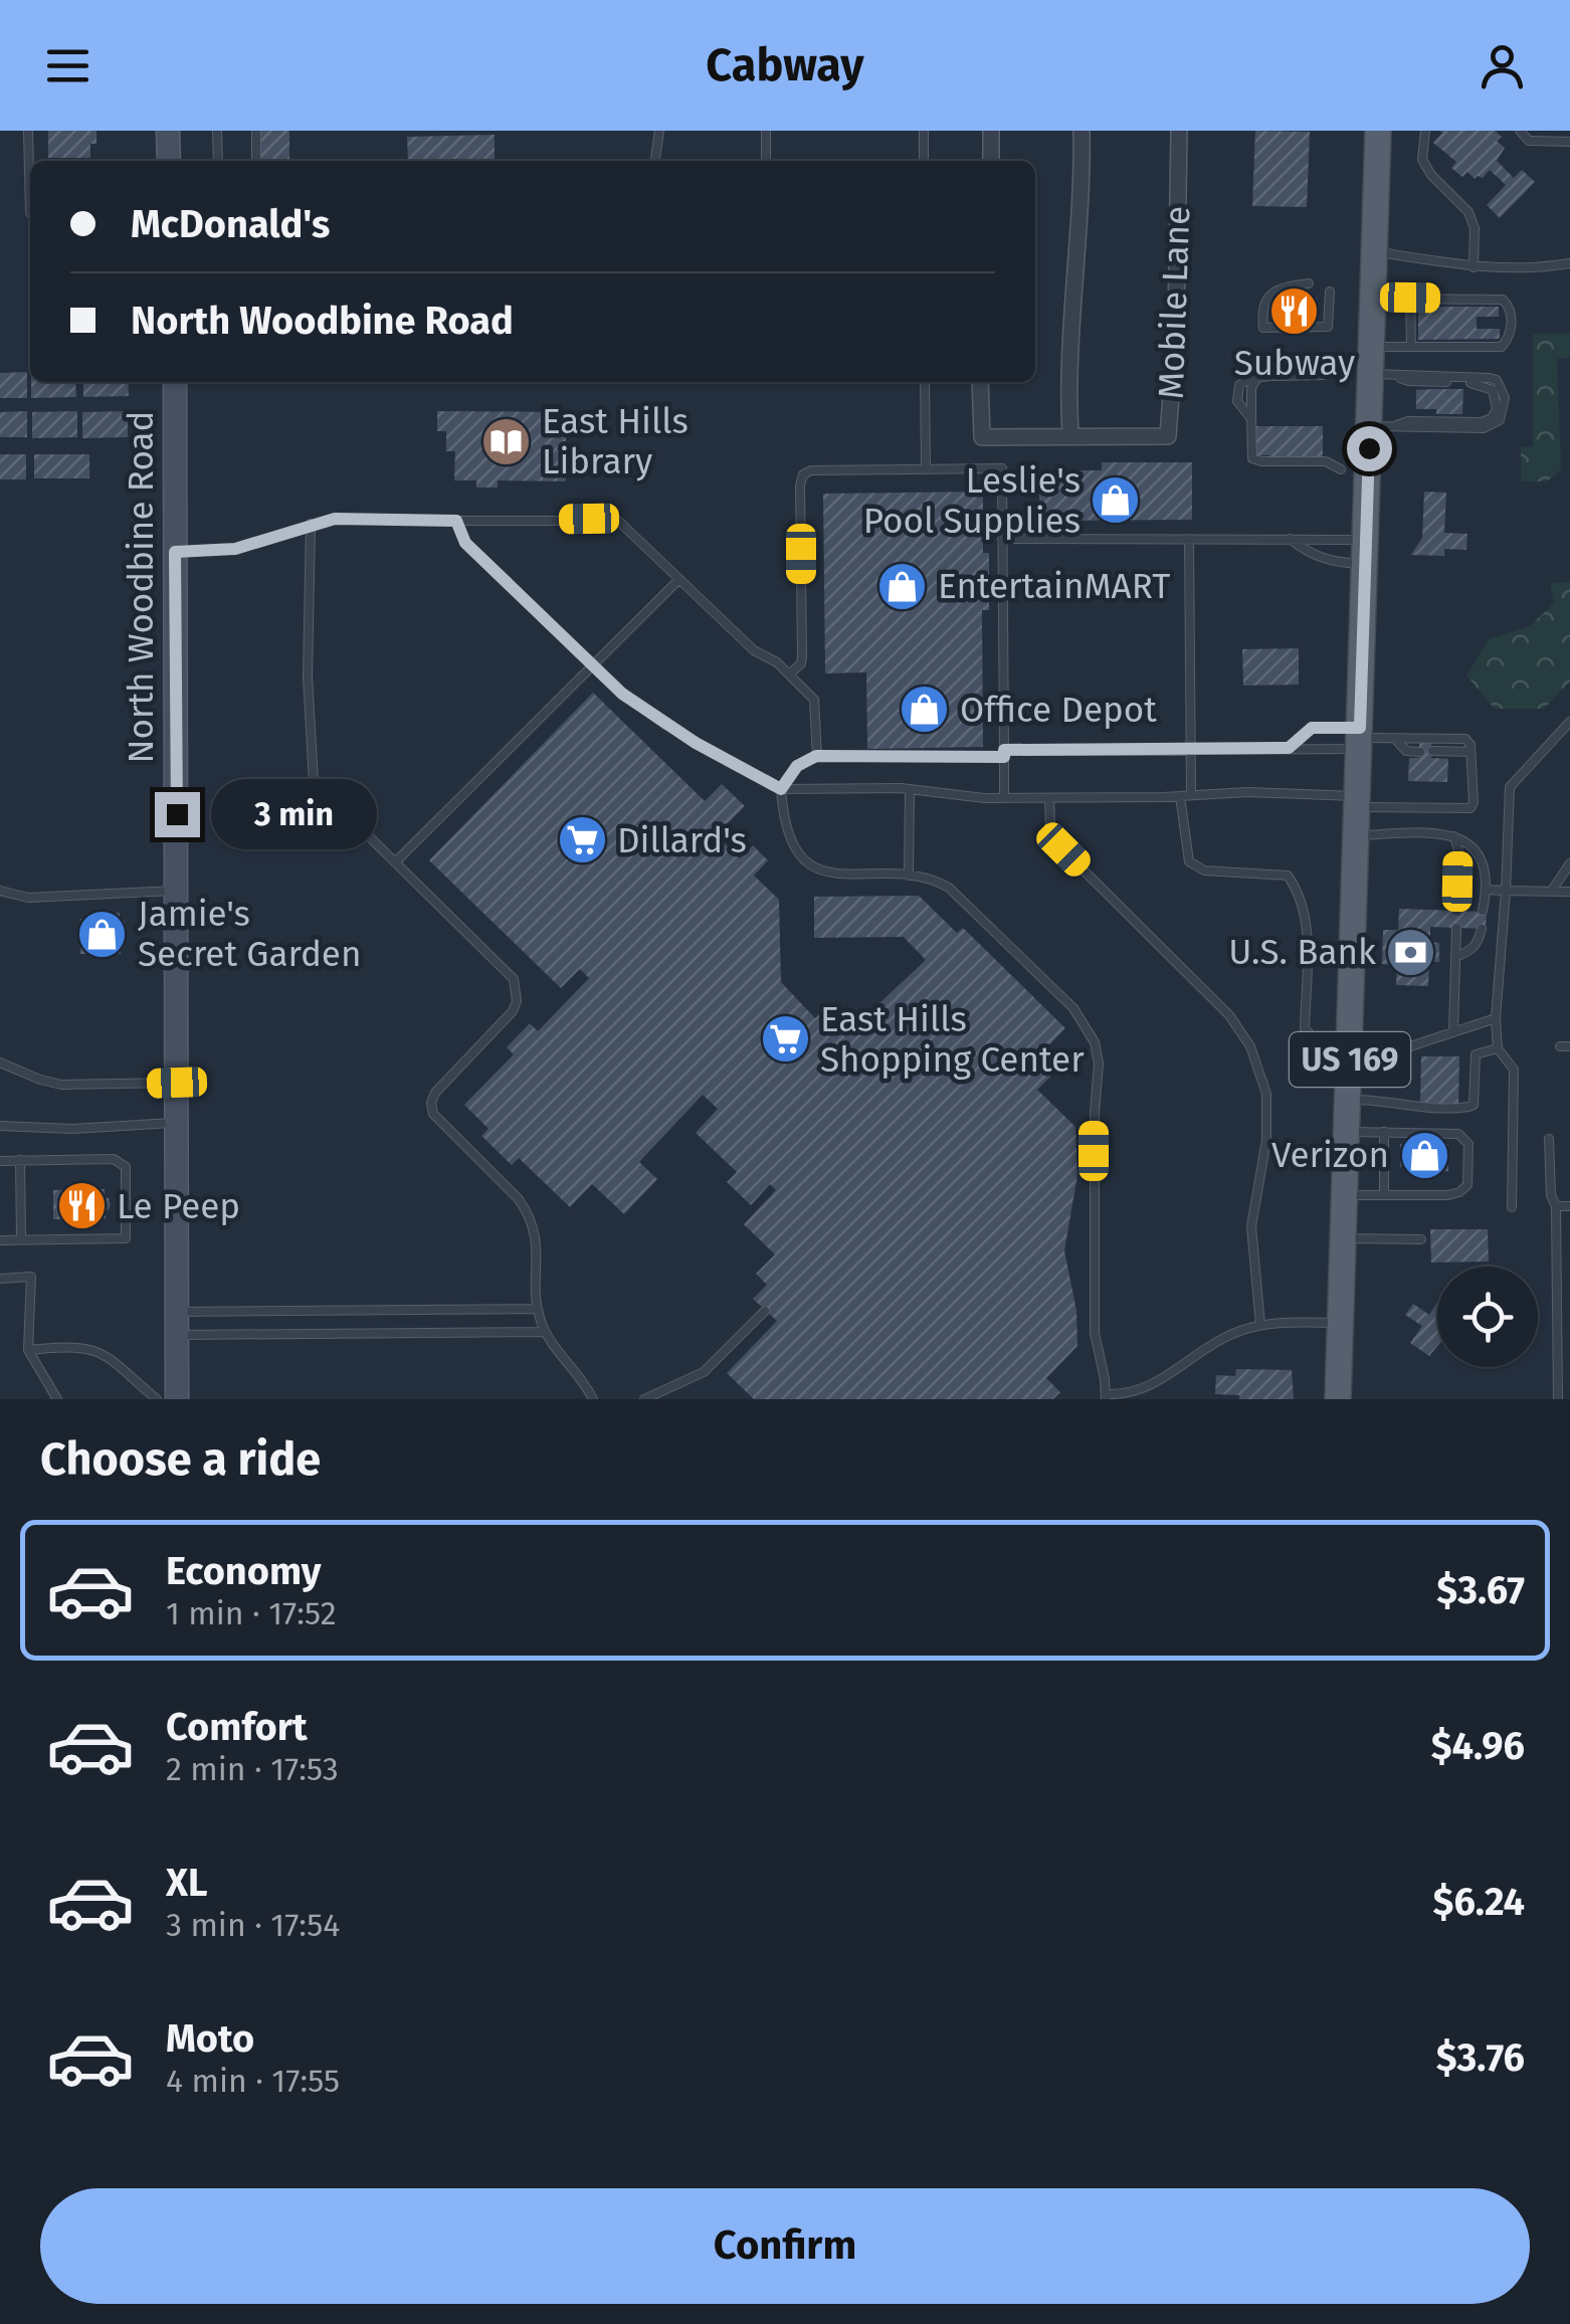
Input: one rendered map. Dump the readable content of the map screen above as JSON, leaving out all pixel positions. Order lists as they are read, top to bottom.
{
  "streets": {
    "main road": ["North Woodbine Road", "US 169"],
    "street": ["Mobile Lane"]
  },
  "places": {
    "restaurant": ["Subway", "Le Peep"],
    "library": ["East Hills Library"],
    "shop": [
      "Leslie's Pool Supplies",
      "EntertainMART",
      "Office Depot",
      "Jamie's Secret Garden",
      "Verizon"
    ],
    "supermarket": ["Dillard's", "East Hills Shopping Center"],
    "bank": ["U.S. Bank"]
  },
  "page": {
    "header": "Cabway",
    "banner": ["McDonald's", "North Woodbine Road"],
    "bubble": "3 min",
    "heading": "Choose a ride",
    "list": [
      {
        "name": "Economy",
        "note": "1 min · 17:52",
        "value": "$3.67"
      },
      {
        "name": "Comfort",
        "note": "2 min · 17:53",
        "value": "$4.96"
      },
      {
        "name": "XL",
        "note": "3 min · 17:54",
        "value": "$6.24"
      },
      {
        "name": "Moto",
        "note": "4 min · 17:55",
        "value": "$3.76"
      }
    ],
    "buttons": "Confirm"
  }
}
